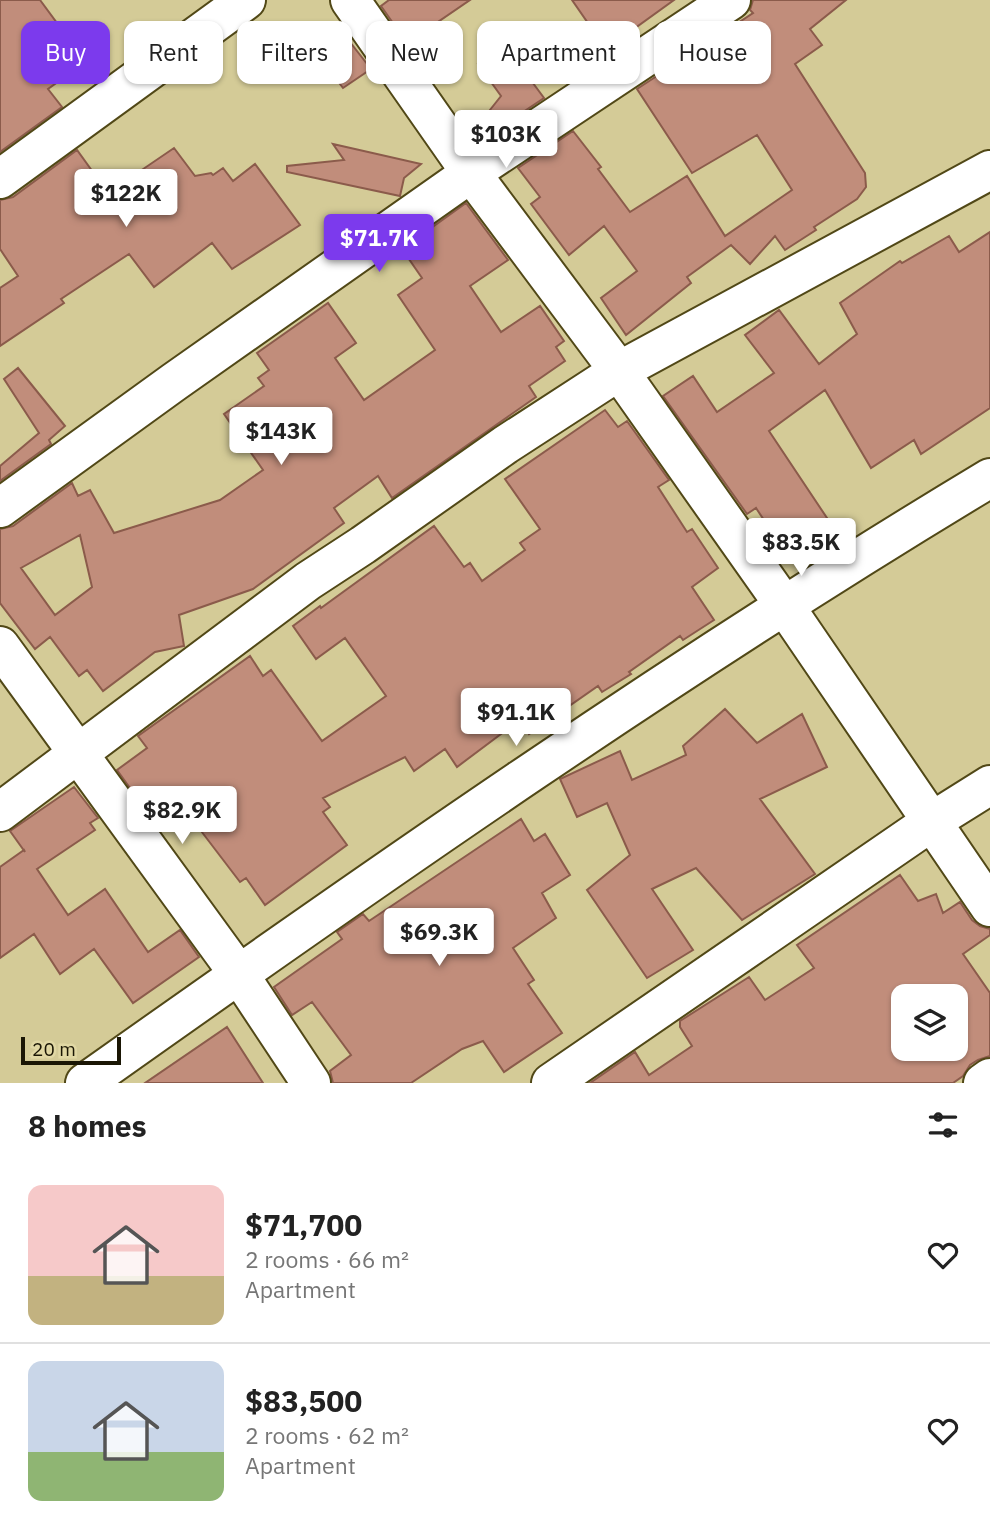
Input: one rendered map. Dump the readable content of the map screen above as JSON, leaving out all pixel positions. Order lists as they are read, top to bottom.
{
  "scale_bar": "20 m",
  "page": {
    "chip": [
      "Buy",
      "Rent",
      "Filters",
      "New",
      "Apartment",
      "House"
    ],
    "price": [
      "$103K",
      "$122K",
      "$71.7K",
      "$143K",
      "$83.5K",
      "$91.1K",
      "$82.9K",
      "$69.3K"
    ],
    "scale": "20 m",
    "heading": "8 homes",
    "list": [
      {
        "name": "$71,700",
        "note": "2 rooms · 66 m² · Apartment"
      },
      {
        "name": "$83,500",
        "note": "2 rooms · 62 m² · Apartment"
      }
    ]
  }
}
